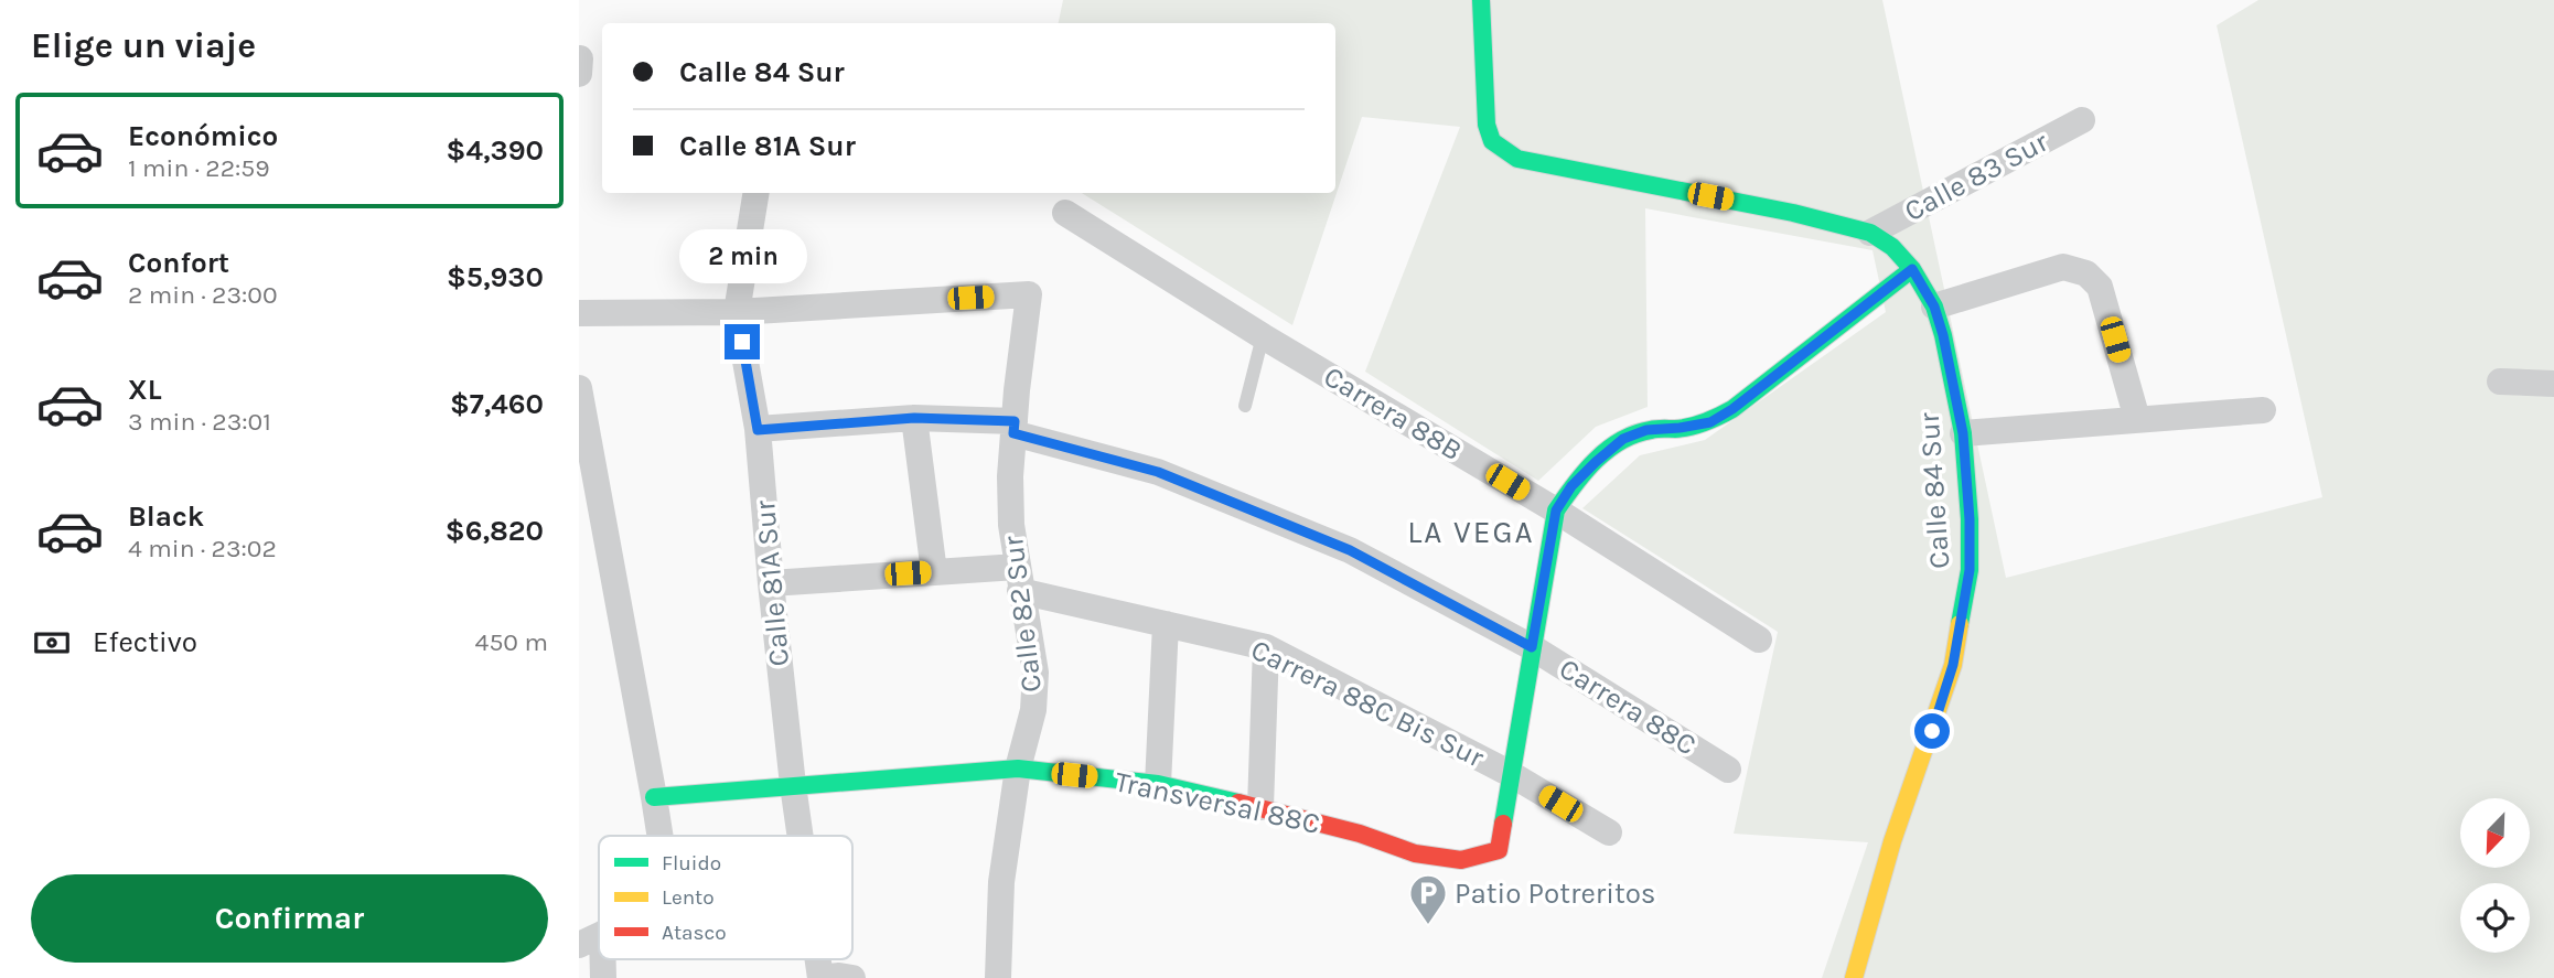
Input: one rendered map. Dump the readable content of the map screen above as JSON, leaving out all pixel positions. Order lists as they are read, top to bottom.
{
  "streets": {
    "street": [
      "Calle 83 Sur",
      "Carrera 88B",
      "Calle 84 Sur",
      "Calle 81A Sur",
      "Calle 82 Sur",
      "Carrera 88C Bis Sur",
      "Carrera 88C",
      "Transversal 88C"
    ]
  },
  "crossings": [
    ["Calle 83 Sur", "Carrera 88B"],
    ["Calle 83 Sur", "Calle 84 Sur"],
    ["Calle 83 Sur", "Carrera 88C Bis Sur"],
    ["Calle 83 Sur", "Carrera 88C"],
    ["Calle 83 Sur", "Transversal 88C"],
    ["Calle 81A Sur", "Calle 82 Sur"],
    ["Calle 81A Sur", "Carrera 88C Bis Sur"],
    ["Calle 81A Sur", "Carrera 88C"],
    ["Calle 81A Sur", "Transversal 88C"],
    ["Calle 82 Sur", "Carrera 88C Bis Sur"],
    ["Calle 82 Sur", "Carrera 88C"],
    ["Calle 82 Sur", "Transversal 88C"]
  ],
  "districts": ["LA VEGA"],
  "places": {
    "parking": ["Patio Potreritos"]
  },
  "legend": ["Fluido", "Lento", "Atasco"],
  "north": "bottom left",
  "page": {
    "heading": "Elige un viaje",
    "banner": ["Calle 84 Sur", "Calle 81A Sur"],
    "list": [
      {
        "name": "Económico",
        "note": "1 min · 22:59",
        "value": "$4,390"
      },
      {
        "name": "Confort",
        "note": "2 min · 23:00",
        "value": "$5,930"
      },
      {
        "name": "XL",
        "note": "3 min · 23:01",
        "value": "$7,460"
      },
      {
        "name": "Black",
        "note": "4 min · 23:02",
        "value": "$6,820"
      }
    ],
    "bubble": "2 min",
    "pay": ["Efectivo", "450 m"],
    "buttons": "Confirmar"
  }
}
